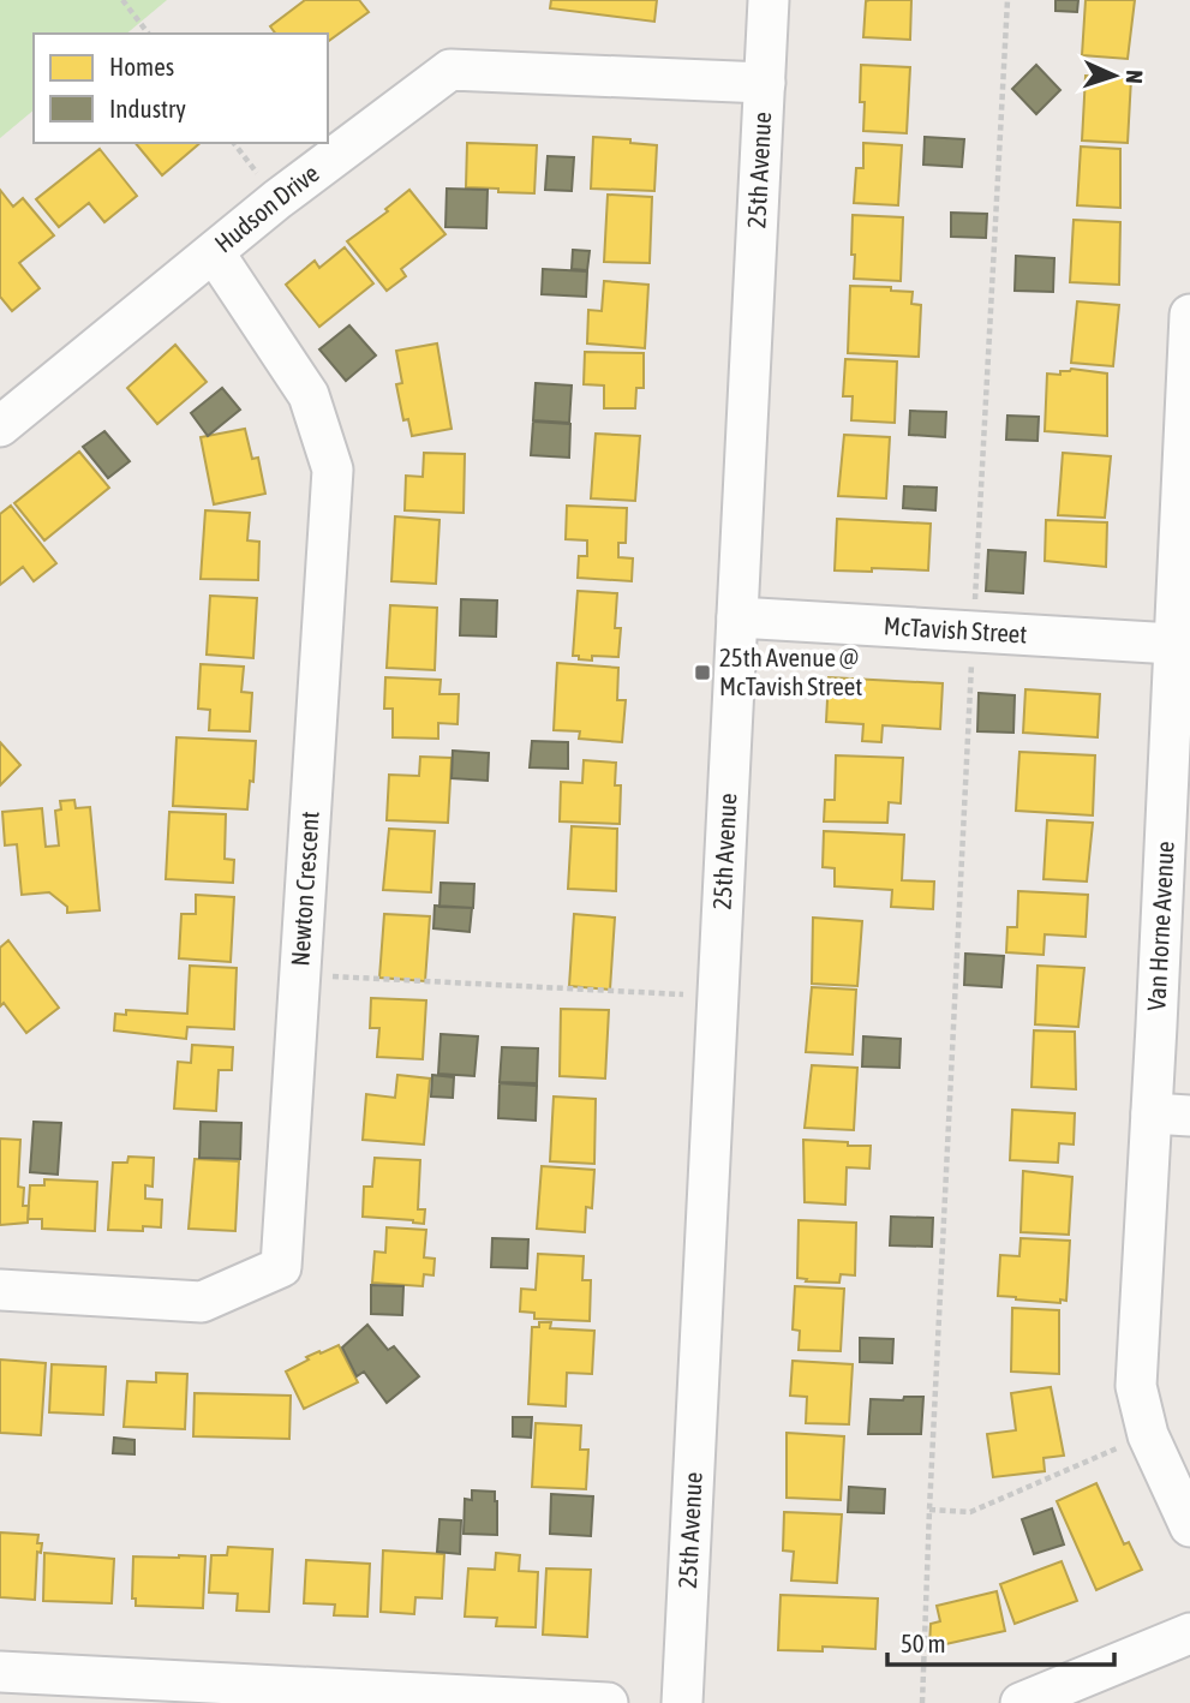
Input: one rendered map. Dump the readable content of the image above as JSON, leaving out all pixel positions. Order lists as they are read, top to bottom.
{
  "streets": {
    "street": [
      "25th Avenue",
      "Hudson Drive",
      "McTavish Street",
      "Newton Crescent",
      "Van Horne Avenue"
    ]
  },
  "crossings": [
    ["25th Avenue", "Hudson Drive"],
    ["25th Avenue", "McTavish Street"],
    ["Hudson Drive", "Newton Crescent"],
    ["McTavish Street", "Van Horne Avenue"]
  ],
  "places": {
    "transit": ["25th Avenue @ McTavish Street"]
  },
  "legend": ["Homes", "Industry"],
  "scale_bar": "50 m",
  "north": "right"
}
